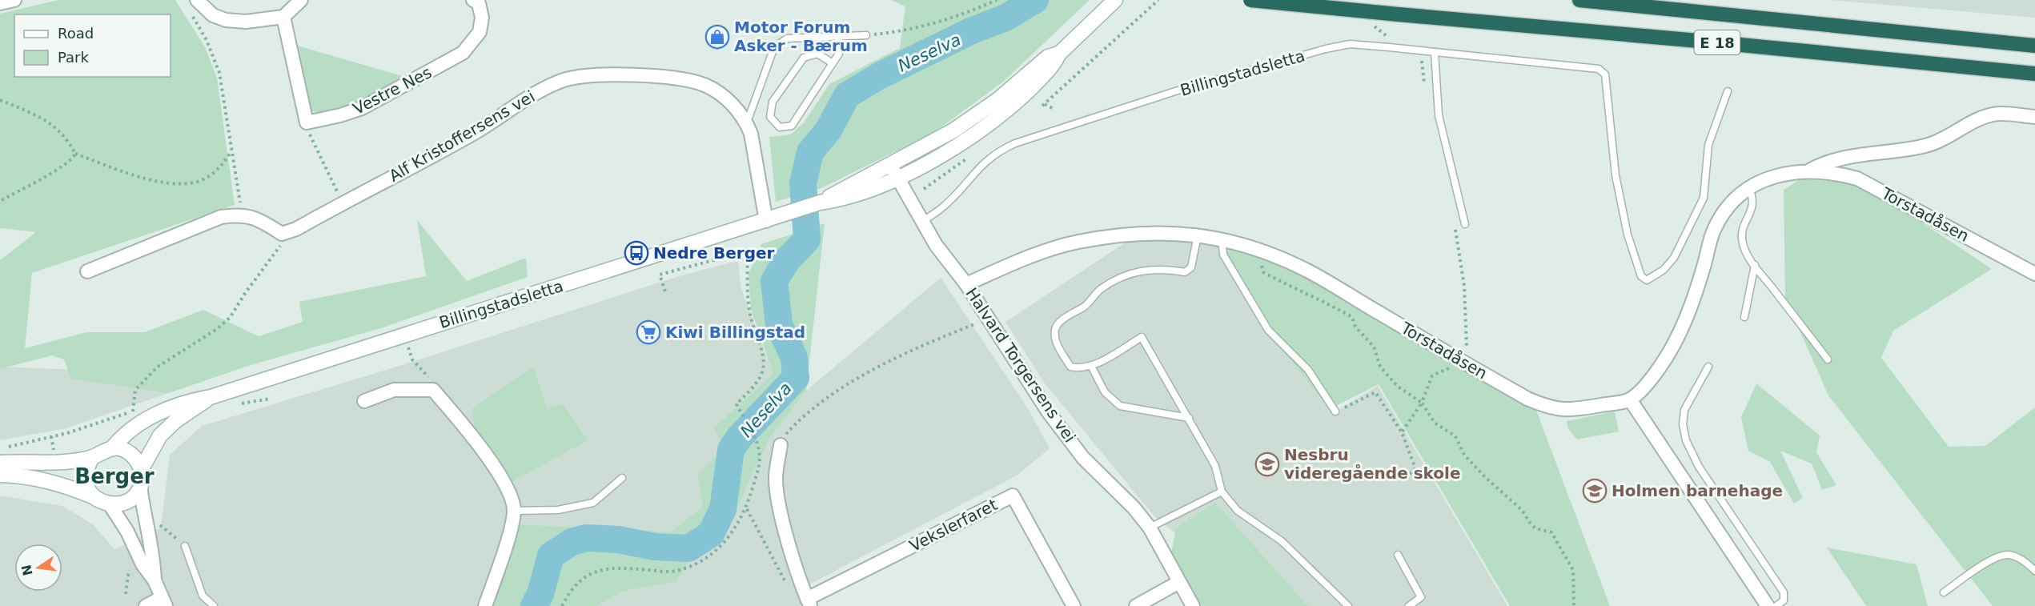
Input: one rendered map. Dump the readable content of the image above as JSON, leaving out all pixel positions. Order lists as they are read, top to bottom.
{
  "streets": {
    "highway": ["E 18"],
    "main road": ["Billingstadsletta"],
    "street": [
      "Vestre Nes",
      "Alf Kristoffersens vei",
      "Torstadåsen",
      "Halvard Torgersens vei",
      "Vekslerfaret"
    ]
  },
  "crossings": [
    ["Billingstadsletta", "Alf Kristoffersens vei"],
    ["Billingstadsletta", "Halvard Torgersens vei"],
    ["Torstadåsen", "Halvard Torgersens vei"]
  ],
  "districts": ["Berger"],
  "water": ["Neselva"],
  "places": {
    "shop": ["Motor Forum Asker - Bærum"],
    "bus stop": ["Nedre Berger"],
    "supermarket": ["Kiwi Billingstad"],
    "school or university": ["Nesbru videregående skole", "Holmen barnehage"]
  },
  "legend": ["Road", "Park"],
  "north": "left"
}
